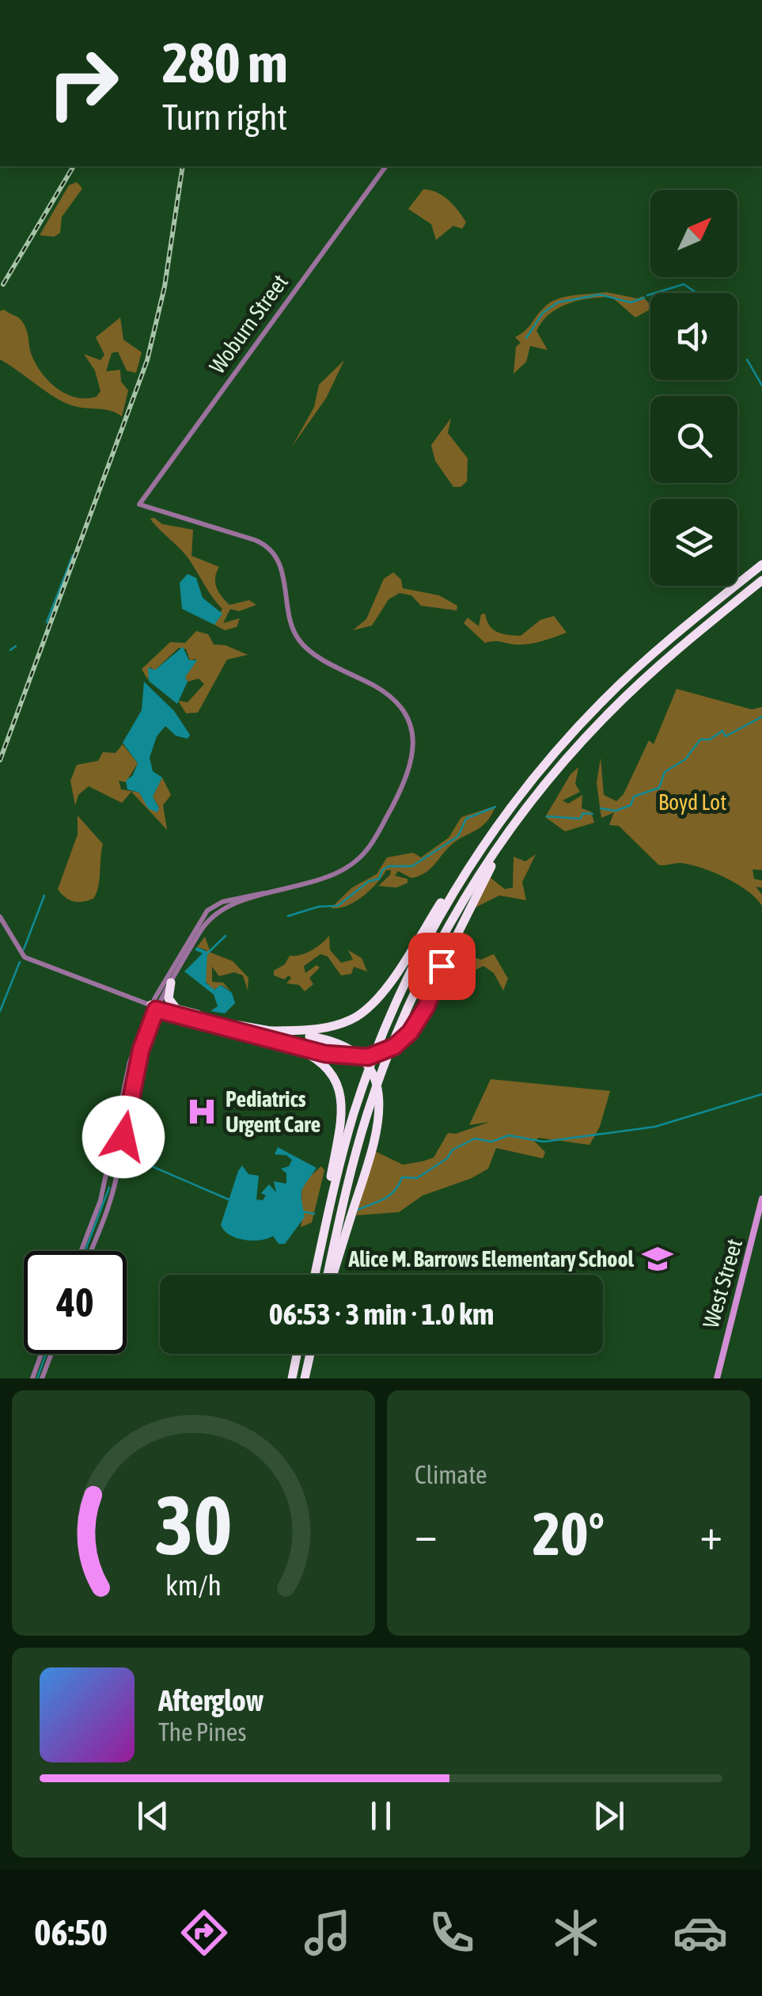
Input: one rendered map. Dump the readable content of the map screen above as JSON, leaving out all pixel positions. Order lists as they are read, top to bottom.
{
  "streets": {
    "main road": ["West Street"],
    "street": ["Woburn Street"]
  },
  "parks": ["Boyd Lot"],
  "places": {
    "hospital": ["Pediatrics Urgent Care"],
    "school or university": ["Alice M. Barrows Elementary School"]
  },
  "north": "top right",
  "page": {
    "turn": ["280 m", "Turn right"],
    "limit": "40",
    "trip": "06:53 · 3 min · 1.0 km",
    "tile": "Climate",
    "heat": ["−", "20°", "+"],
    "song": ["Afterglow", "The Pines"],
    "tabs": "06:50",
    "gauge": ["30", "km/h"]
  }
}
